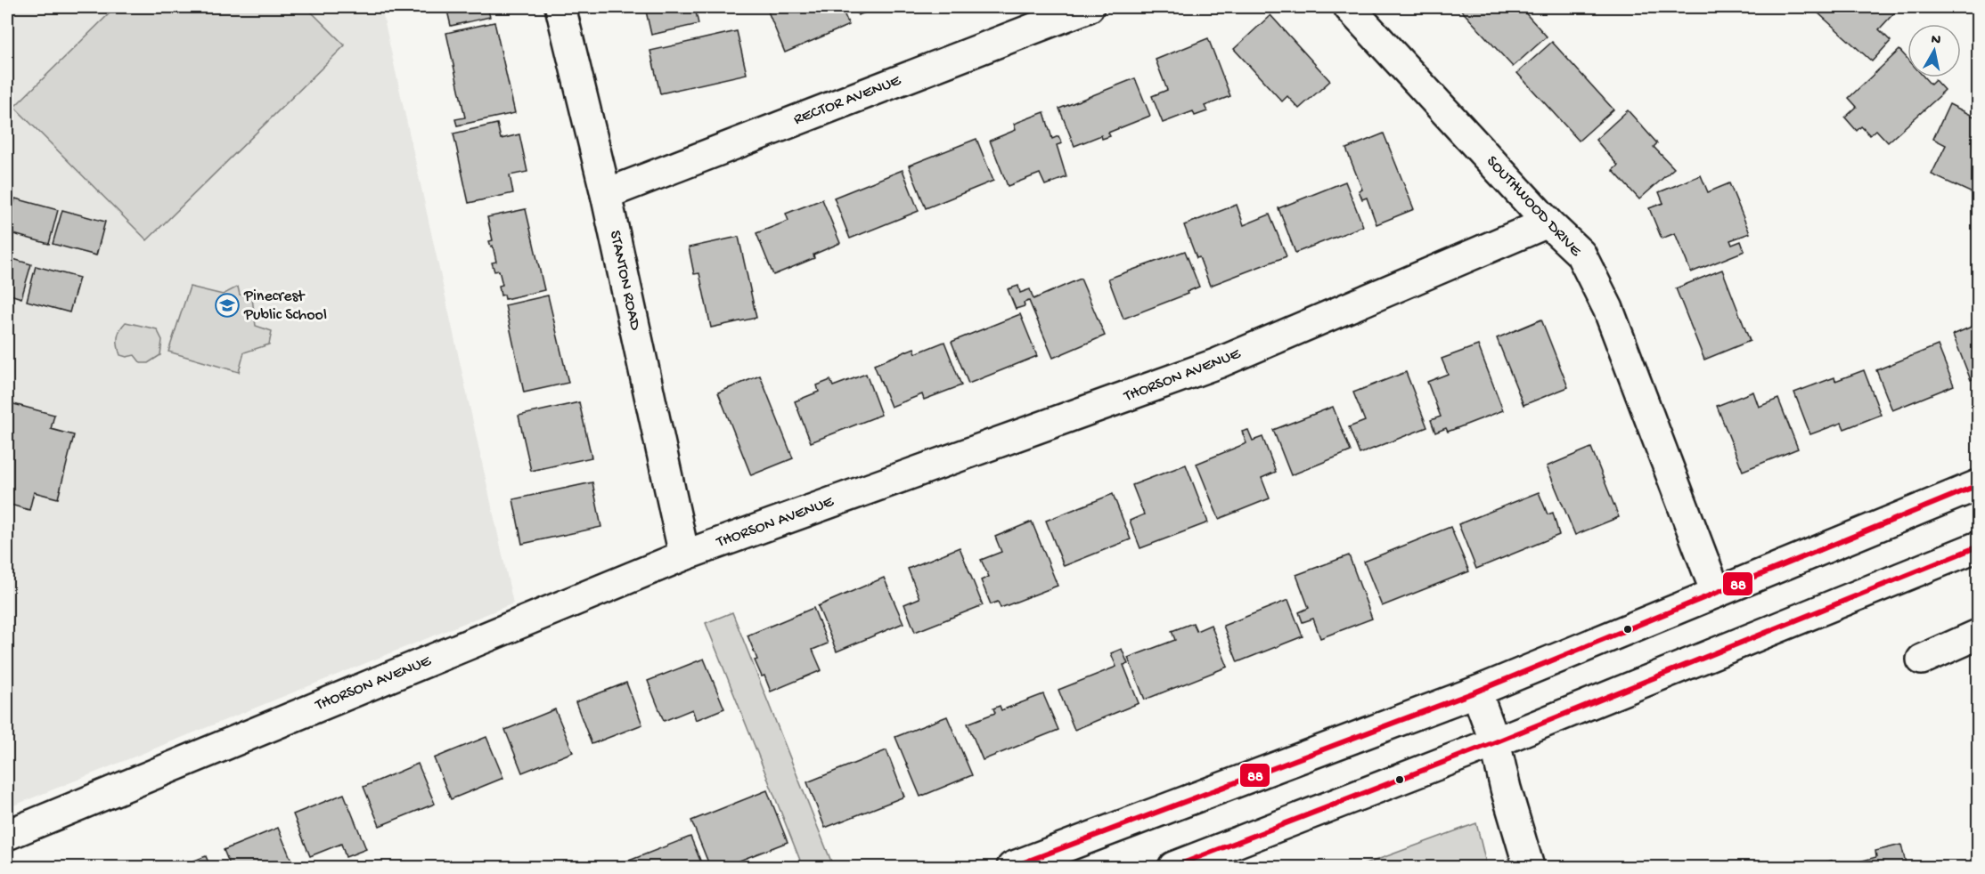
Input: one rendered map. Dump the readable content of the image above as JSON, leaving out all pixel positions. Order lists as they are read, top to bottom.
{
  "streets": {
    "street": [
      "RECTOR AVENUE",
      "SOUTHWOOD DRIVE",
      "STANTON ROAD",
      "THORSON AVENUE"
    ]
  },
  "crossings": [
    ["RECTOR AVENUE", "STANTON ROAD"],
    ["SOUTHWOOD DRIVE", "THORSON AVENUE"],
    ["STANTON ROAD", "THORSON AVENUE"]
  ],
  "places": {
    "school or university": ["Pinecrest Public School"]
  },
  "lines": ["transit line 88"],
  "north": "top"
}
